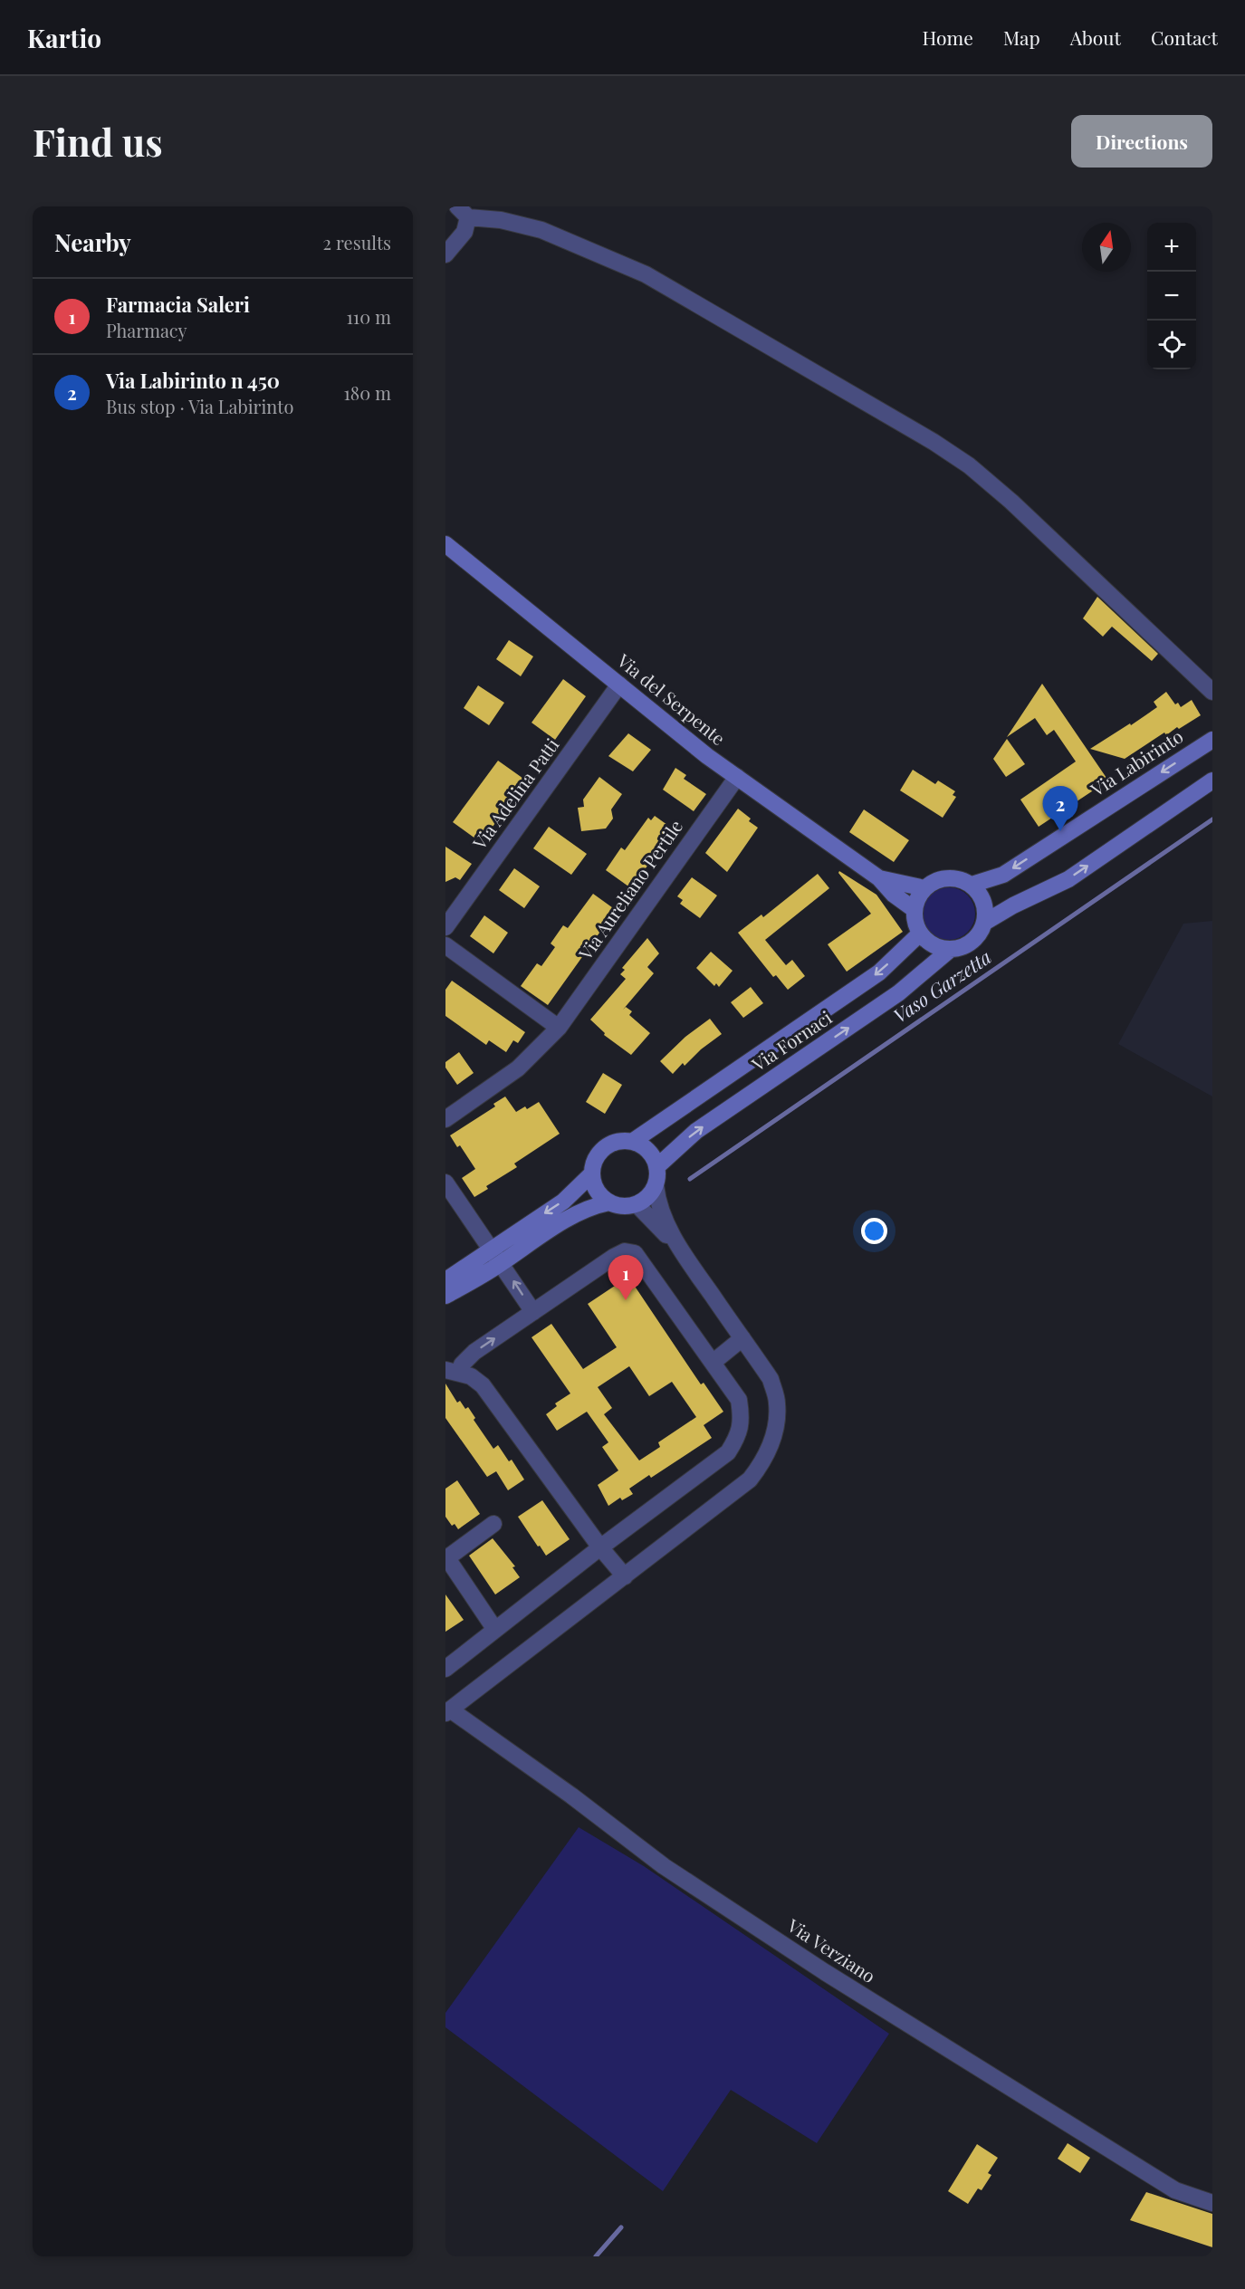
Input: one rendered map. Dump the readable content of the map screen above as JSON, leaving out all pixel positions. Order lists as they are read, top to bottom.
{
  "streets": {
    "street": [
      "Via del Serpente",
      "Via Labirinto",
      "Via Adelina Patti",
      "Via Aureliano Pertile",
      "Via Fornaci",
      "Via Verziano"
    ]
  },
  "crossings": [
    ["Via del Serpente", "Via Labirinto"],
    ["Via del Serpente", "Via Adelina Patti"],
    ["Via del Serpente", "Via Aureliano Pertile"],
    ["Via del Serpente", "Via Fornaci"],
    ["Via Labirinto", "Via Fornaci"]
  ],
  "water": ["Vaso Garzetta"],
  "north": "top",
  "page": {
    "header": "Kartio",
    "nav": [
      "Home",
      "Map",
      "About",
      "Contact"
    ],
    "buttons": "Directions",
    "title": "Find us",
    "heading": ["Nearby", "2 results"],
    "map_buttons": ["+", "−"],
    "list": [
      {
        "mark": "1",
        "name": "Farmacia Saleri",
        "note": "Pharmacy",
        "value": "110 m"
      },
      {
        "mark": "2",
        "name": "Via Labirinto n 450",
        "note": "Bus stop · Via Labirinto",
        "value": "180 m"
      }
    ],
    "pins": ["2", "1"]
  }
}
